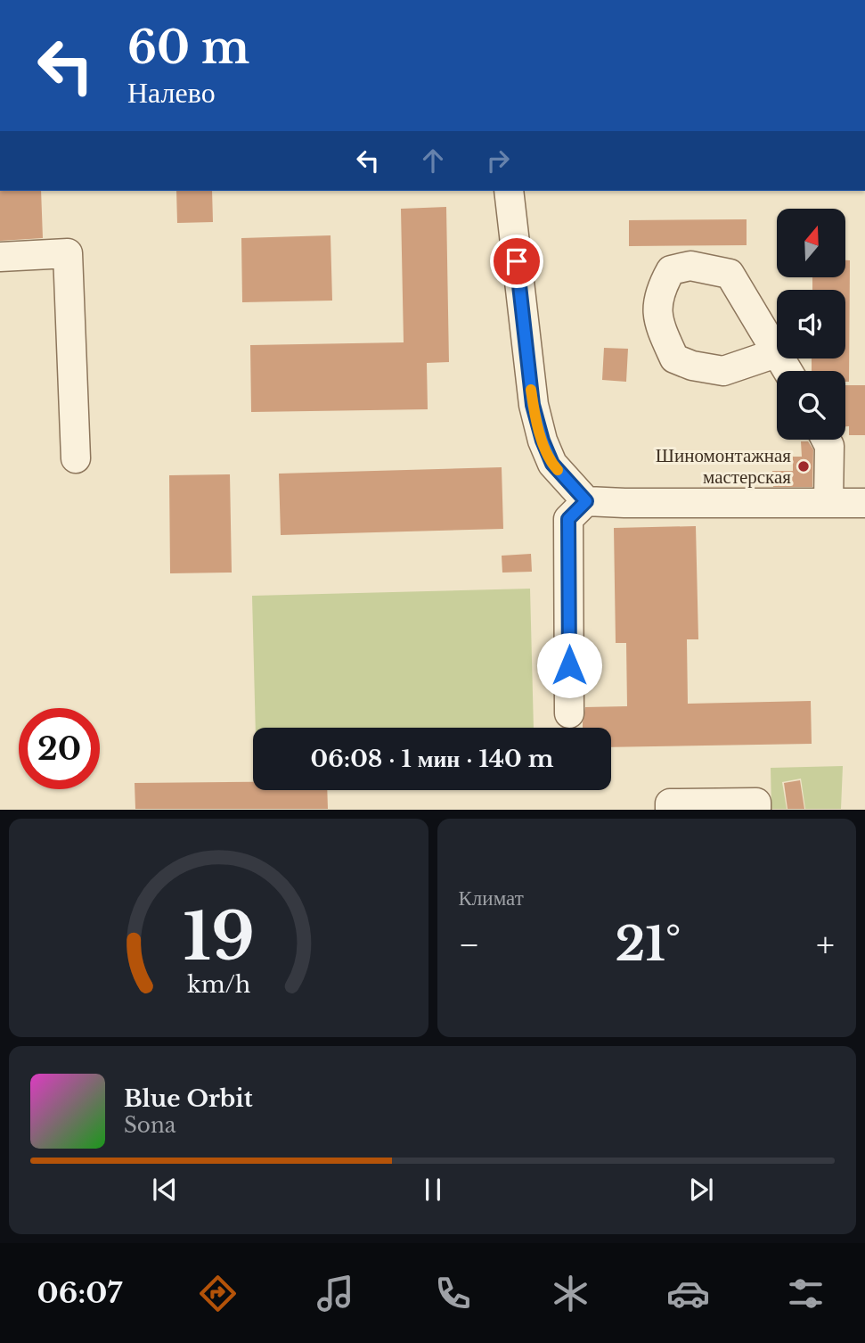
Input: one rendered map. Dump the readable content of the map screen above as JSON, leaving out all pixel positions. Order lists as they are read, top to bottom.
{
  "places": ["Шиномонтажная мастерская"],
  "north": "top",
  "page": {
    "turn": ["60 m", "Налево"],
    "limit": "20",
    "trip": "06:08 · 1 мин · 140 m",
    "tile": "Климат",
    "heat": ["−", "21°", "+"],
    "song": ["Blue Orbit", "Sona"],
    "tabs": "06:07",
    "gauge": ["19", "km/h"]
  }
}
